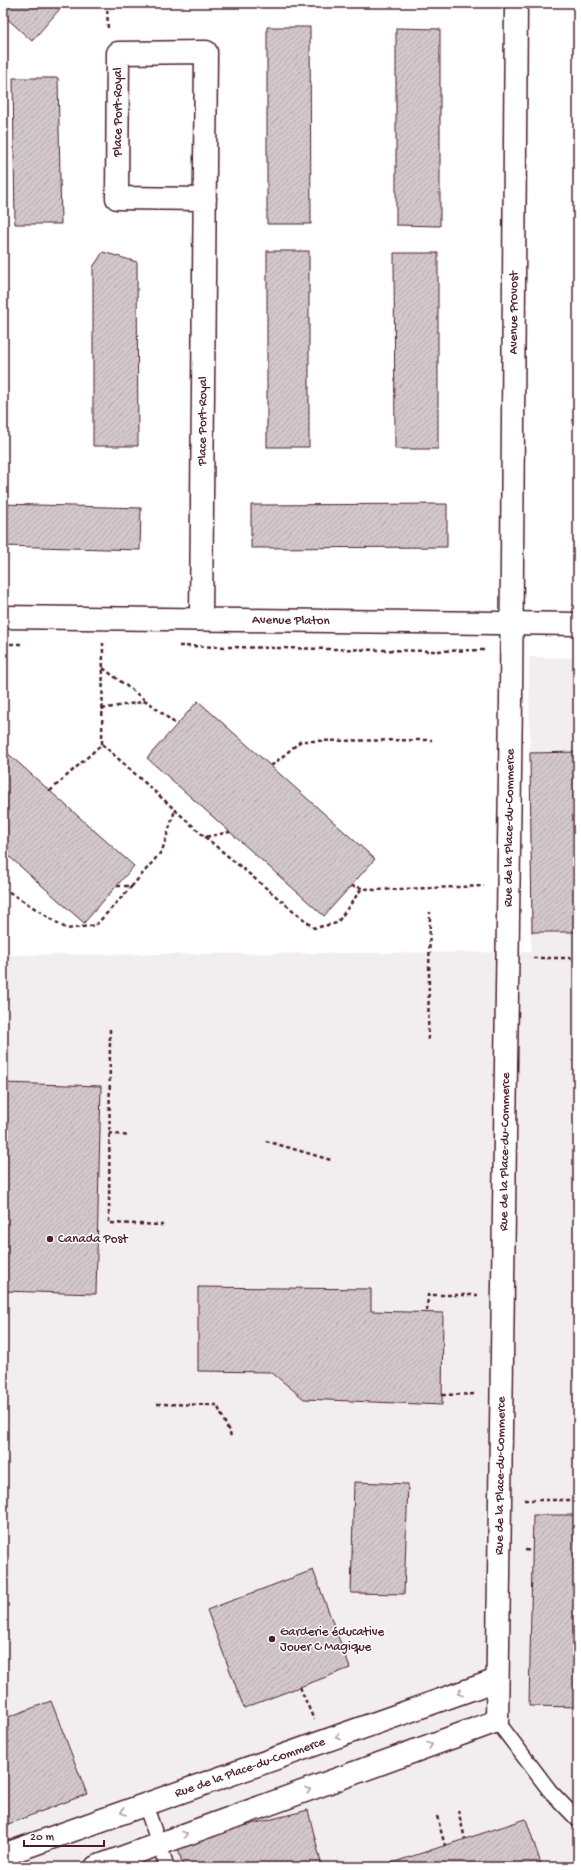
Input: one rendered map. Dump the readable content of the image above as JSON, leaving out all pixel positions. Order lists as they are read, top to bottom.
{
  "streets": {
    "street": [
      "Place Port-Royal",
      "Avenue Provost",
      "Avenue Platon",
      "Rue de la Place-du-Commerce"
    ]
  },
  "crossings": [
    ["Place Port-Royal", "Avenue Platon"],
    ["Avenue Provost", "Avenue Platon"],
    ["Avenue Provost", "Rue de la Place-du-Commerce"],
    ["Avenue Platon", "Rue de la Place-du-Commerce"]
  ],
  "places": ["Canada Post", "Garderie éducative Jouer C Magique"],
  "scale_bar": "20 m"
}
